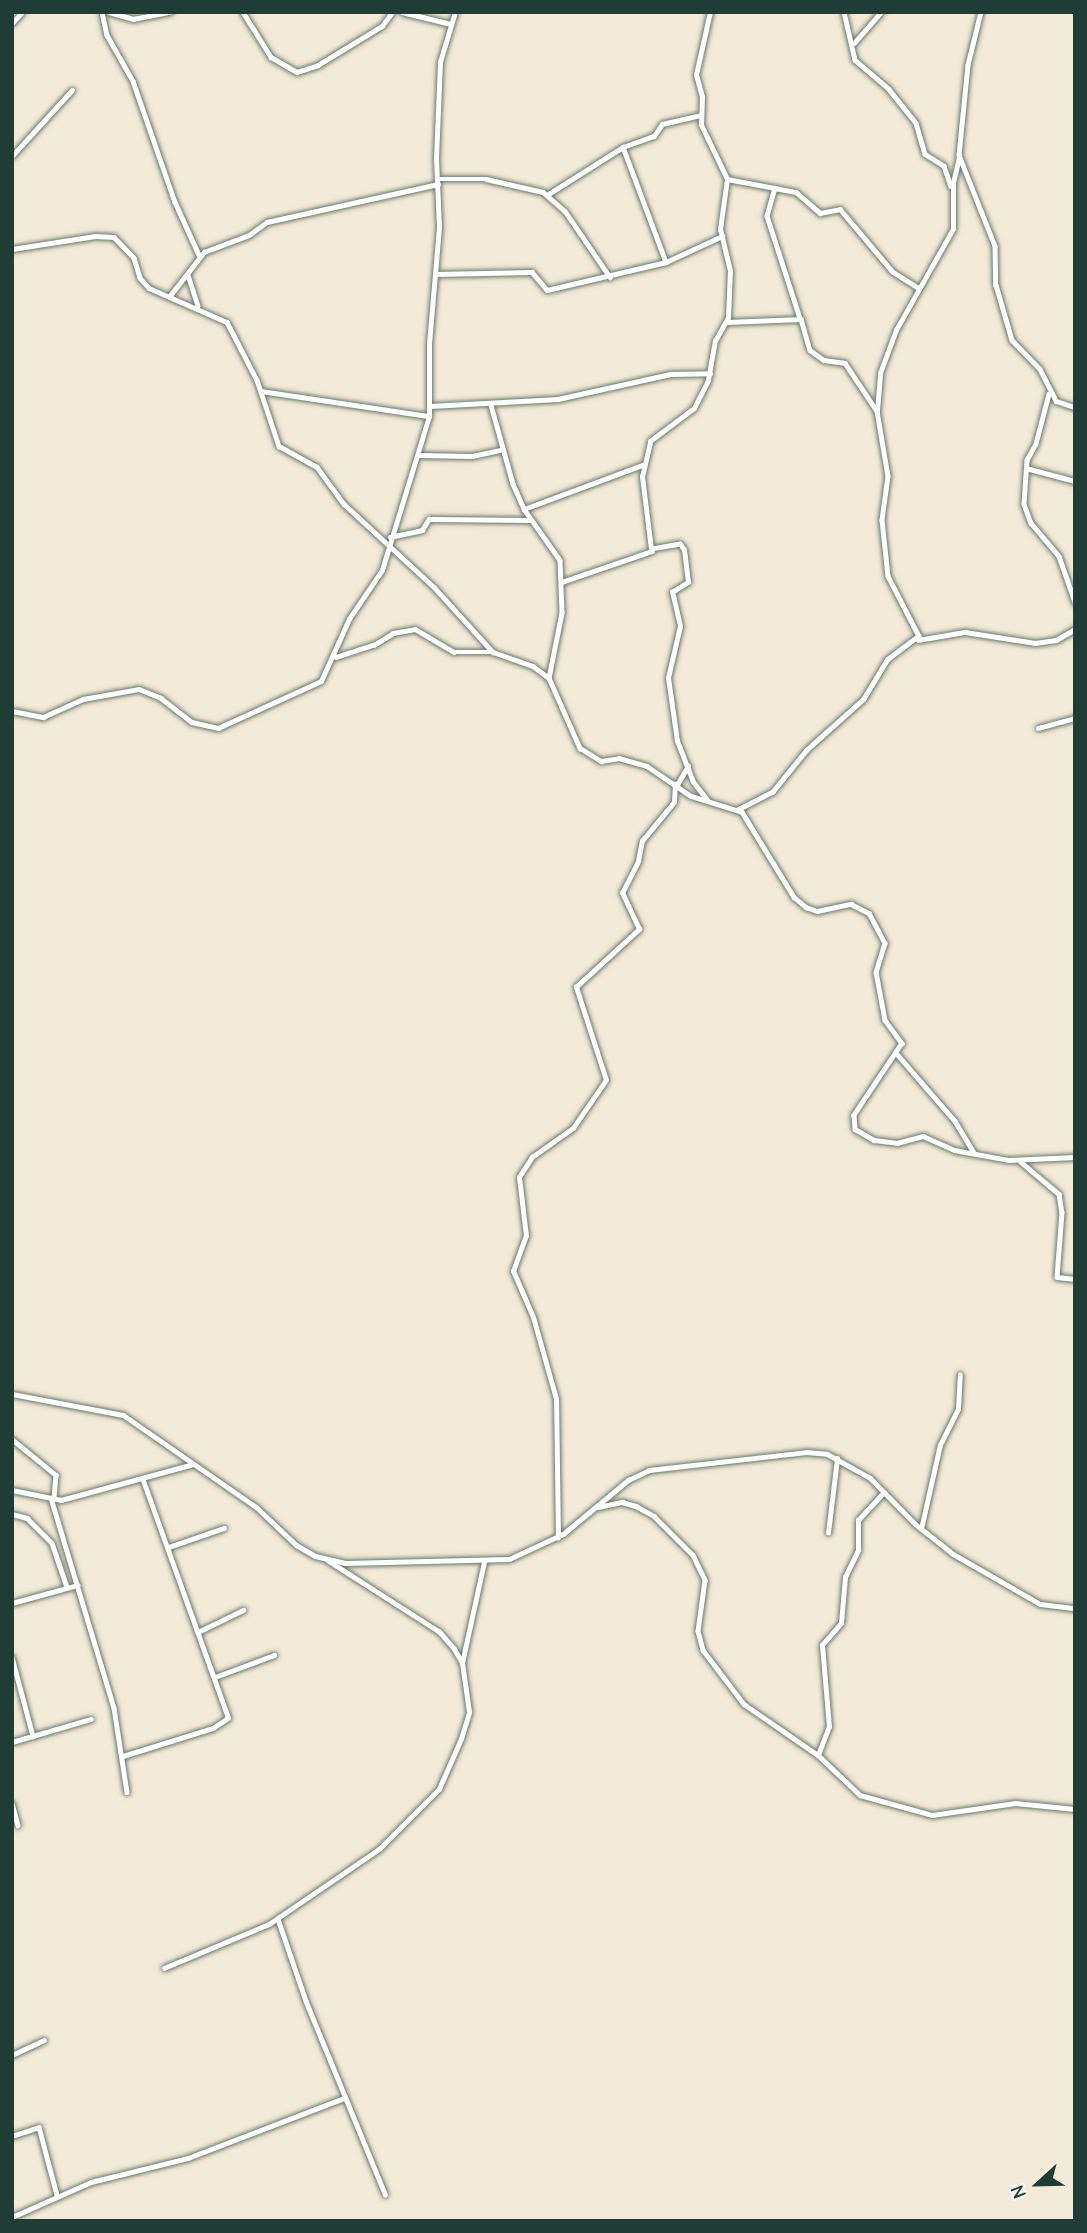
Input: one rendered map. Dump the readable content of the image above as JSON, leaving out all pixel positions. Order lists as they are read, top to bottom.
{
  "north": "left"
}
